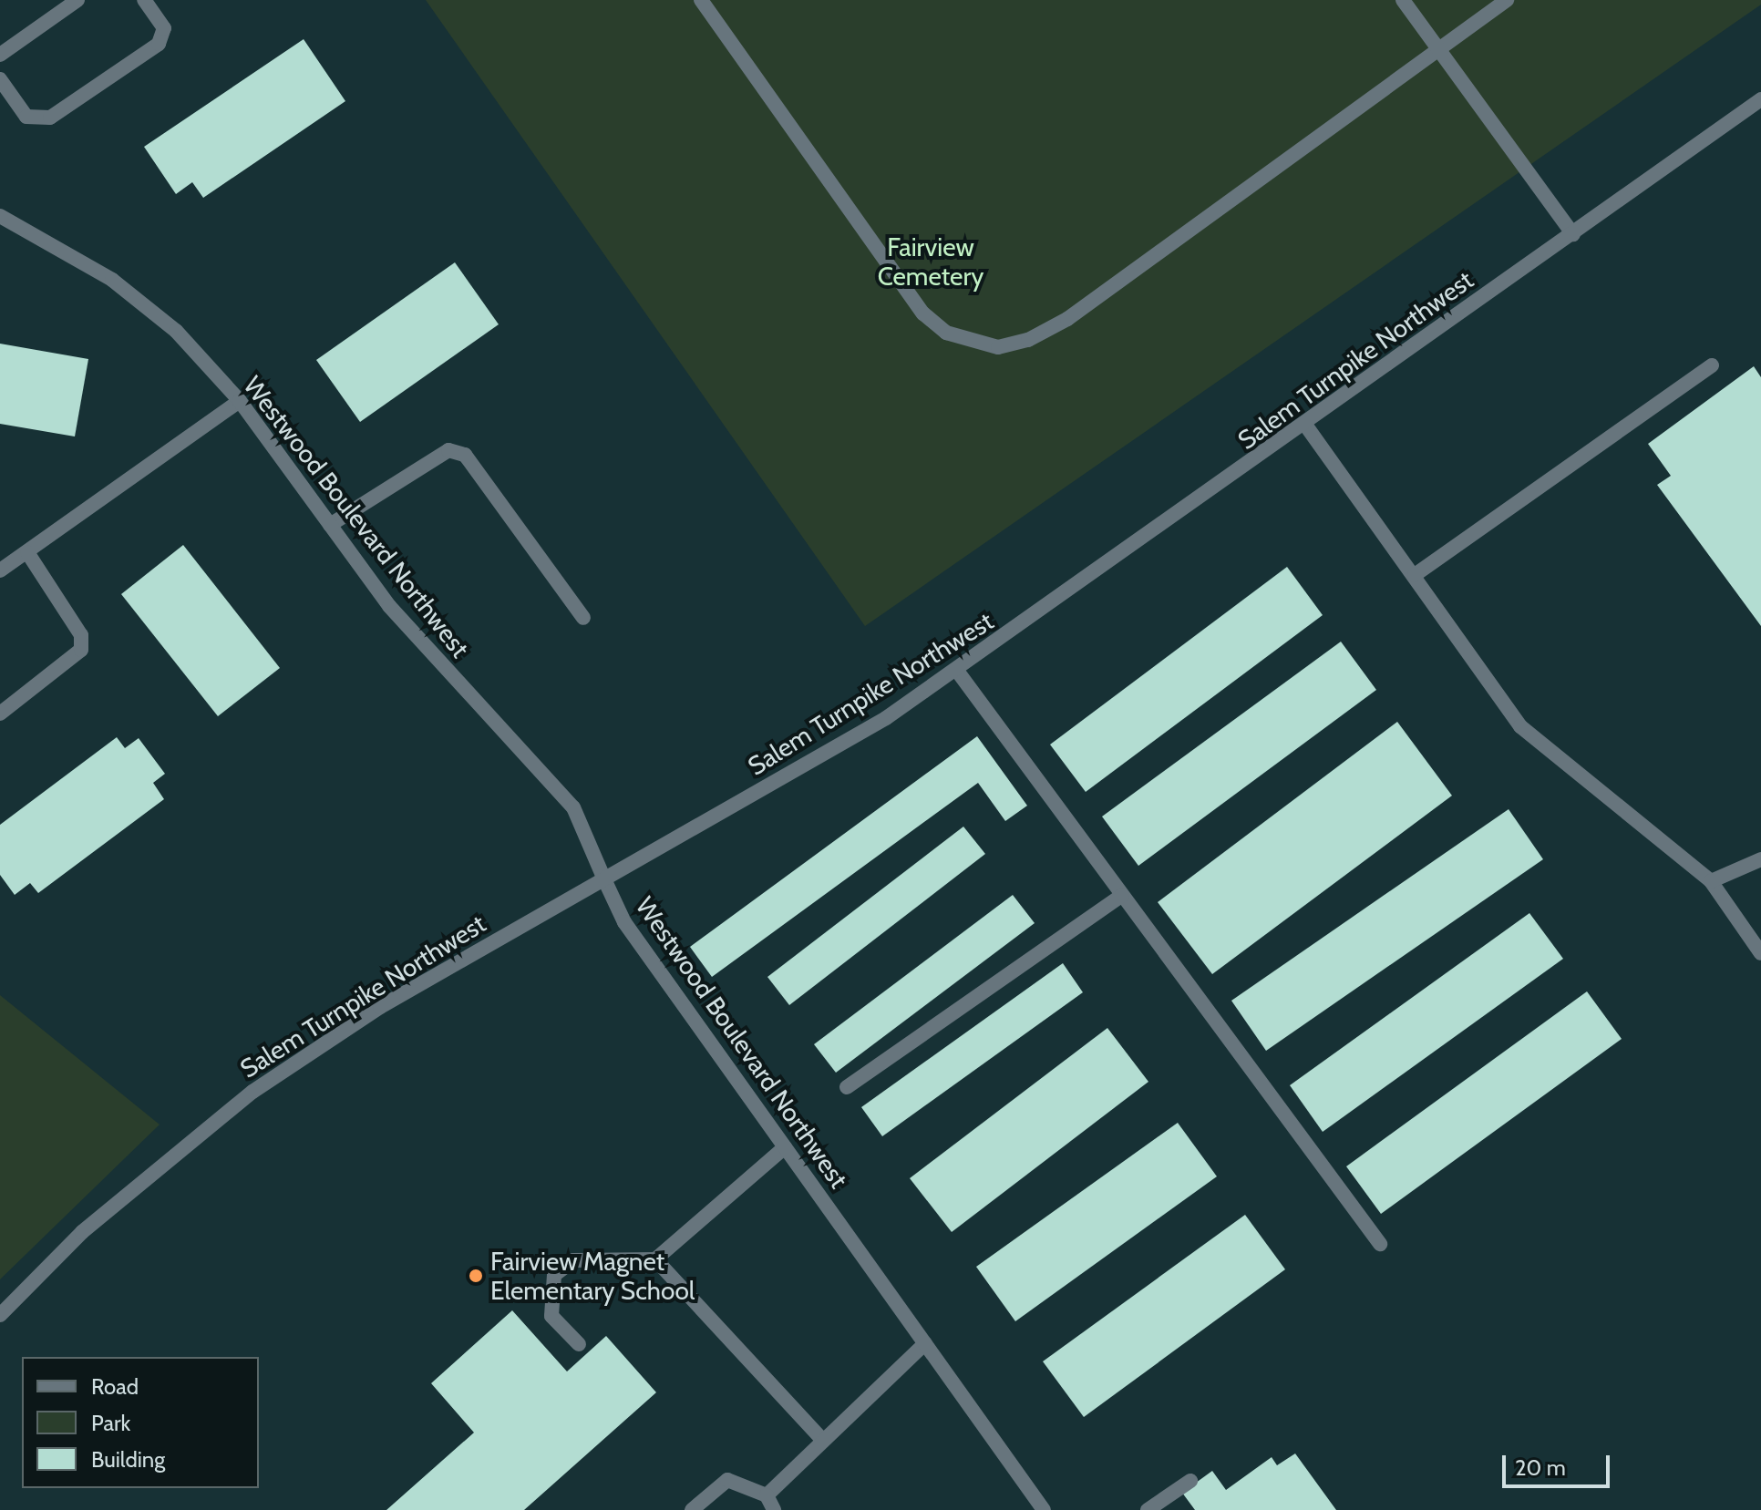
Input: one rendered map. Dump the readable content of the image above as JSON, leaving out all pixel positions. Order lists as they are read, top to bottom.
{
  "streets": {
    "street": ["Salem Turnpike Northwest", "Westwood Boulevard Northwest"]
  },
  "crossings": [
    ["Salem Turnpike Northwest", "Westwood Boulevard Northwest"]
  ],
  "parks": ["Fairview Cemetery"],
  "places": ["Fairview Magnet Elementary School"],
  "legend": ["Road", "Park", "Building"],
  "scale_bar": "20 m"
}
